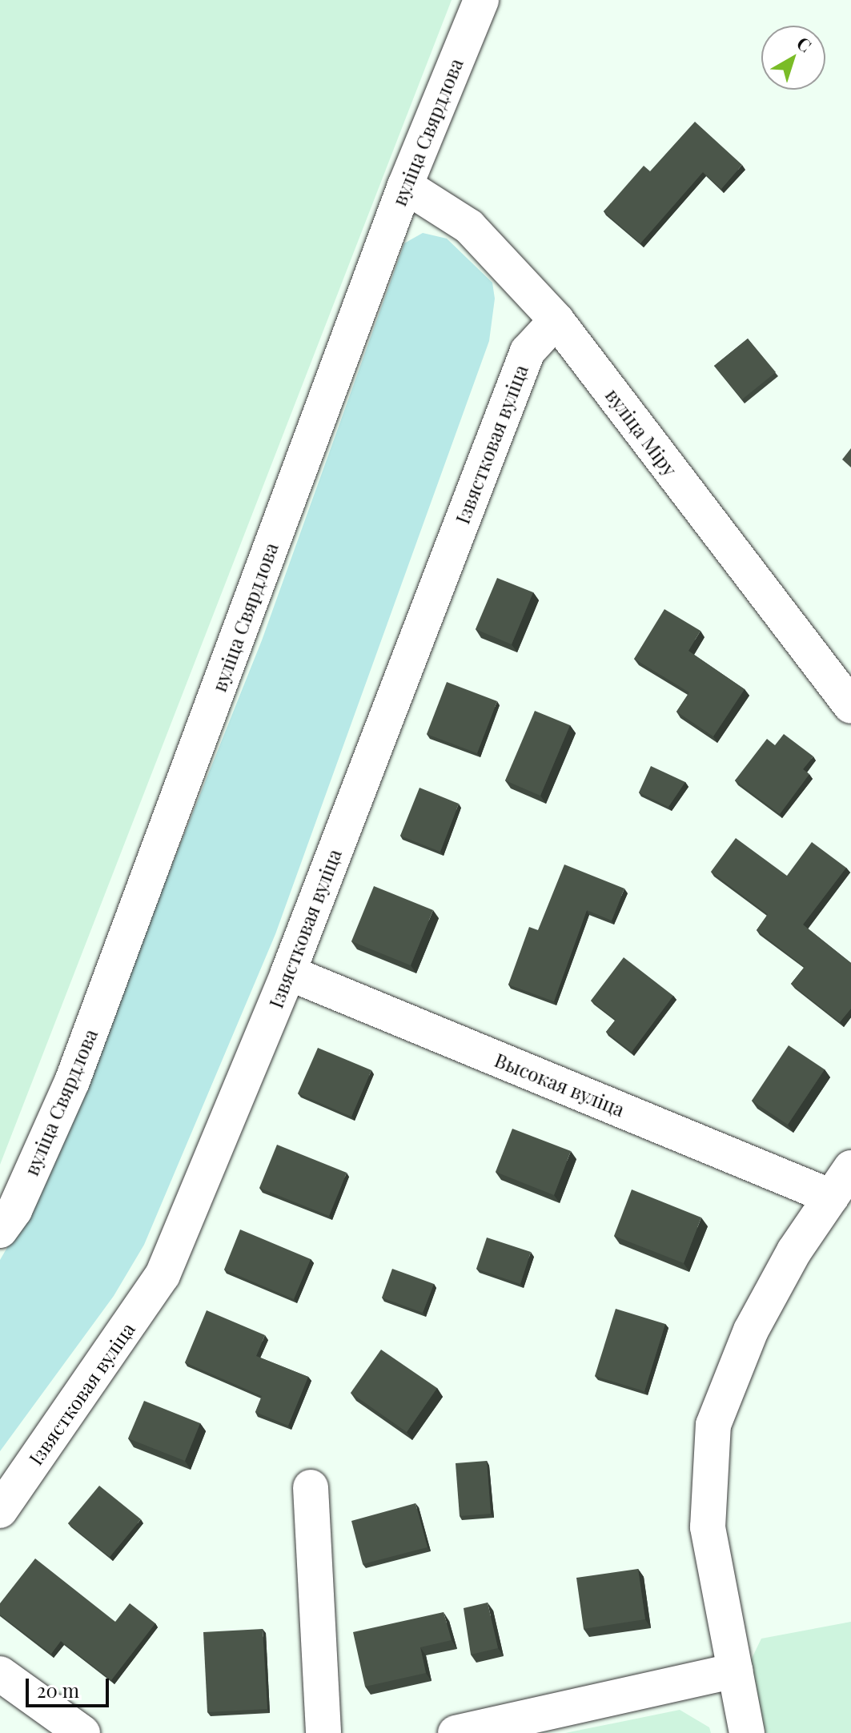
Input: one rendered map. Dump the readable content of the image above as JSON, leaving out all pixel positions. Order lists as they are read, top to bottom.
{
  "streets": {
    "street": [
      "вуліца Свярдлова",
      "вуліца Міру",
      "Ізвястковая вуліца",
      "Высокая вуліца"
    ]
  },
  "crossings": [
    ["вуліца Свярдлова", "вуліца Міру"],
    ["вуліца Міру", "Ізвястковая вуліца"],
    ["Ізвястковая вуліца", "Высокая вуліца"]
  ],
  "scale_bar": "20 m",
  "north": "top right"
}
